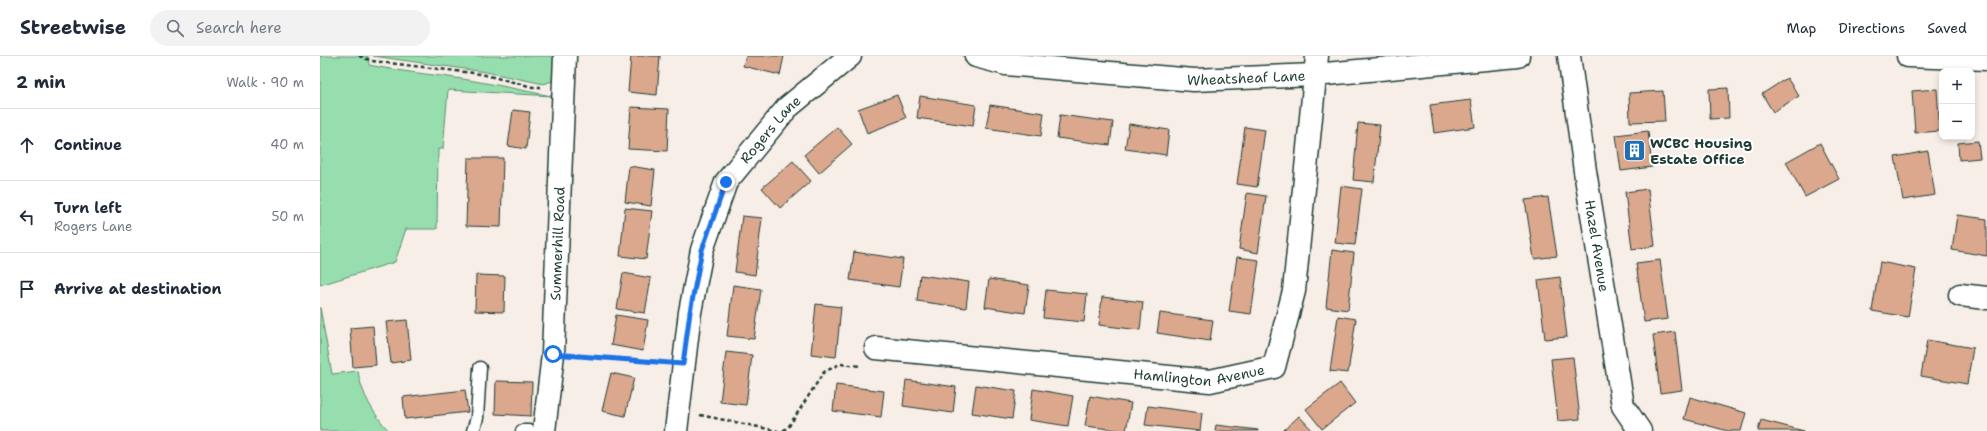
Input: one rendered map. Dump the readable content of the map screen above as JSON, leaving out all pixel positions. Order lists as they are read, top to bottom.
{
  "streets": {
    "street": [
      "Wheatsheaf Lane",
      "Rogers Lane",
      "Summerhill Road",
      "Hazel Avenue",
      "Hamlington Avenue"
    ]
  },
  "crossings": [
    ["Wheatsheaf Lane", "Hamlington Avenue"]
  ],
  "places": {
    "building": ["WCBC Housing Estate Office"]
  },
  "page": {
    "header": "Streetwise",
    "search": "Search here",
    "nav": ["Map", "Directions", "Saved"],
    "heading": ["2 min", "Walk · 90 m"],
    "map_buttons": ["+", "−"],
    "list": [
      ["Continue", "40 m"],
      ["Turn left", "Rogers Lane", "50 m"],
      "Arrive at destination"
    ]
  }
}
